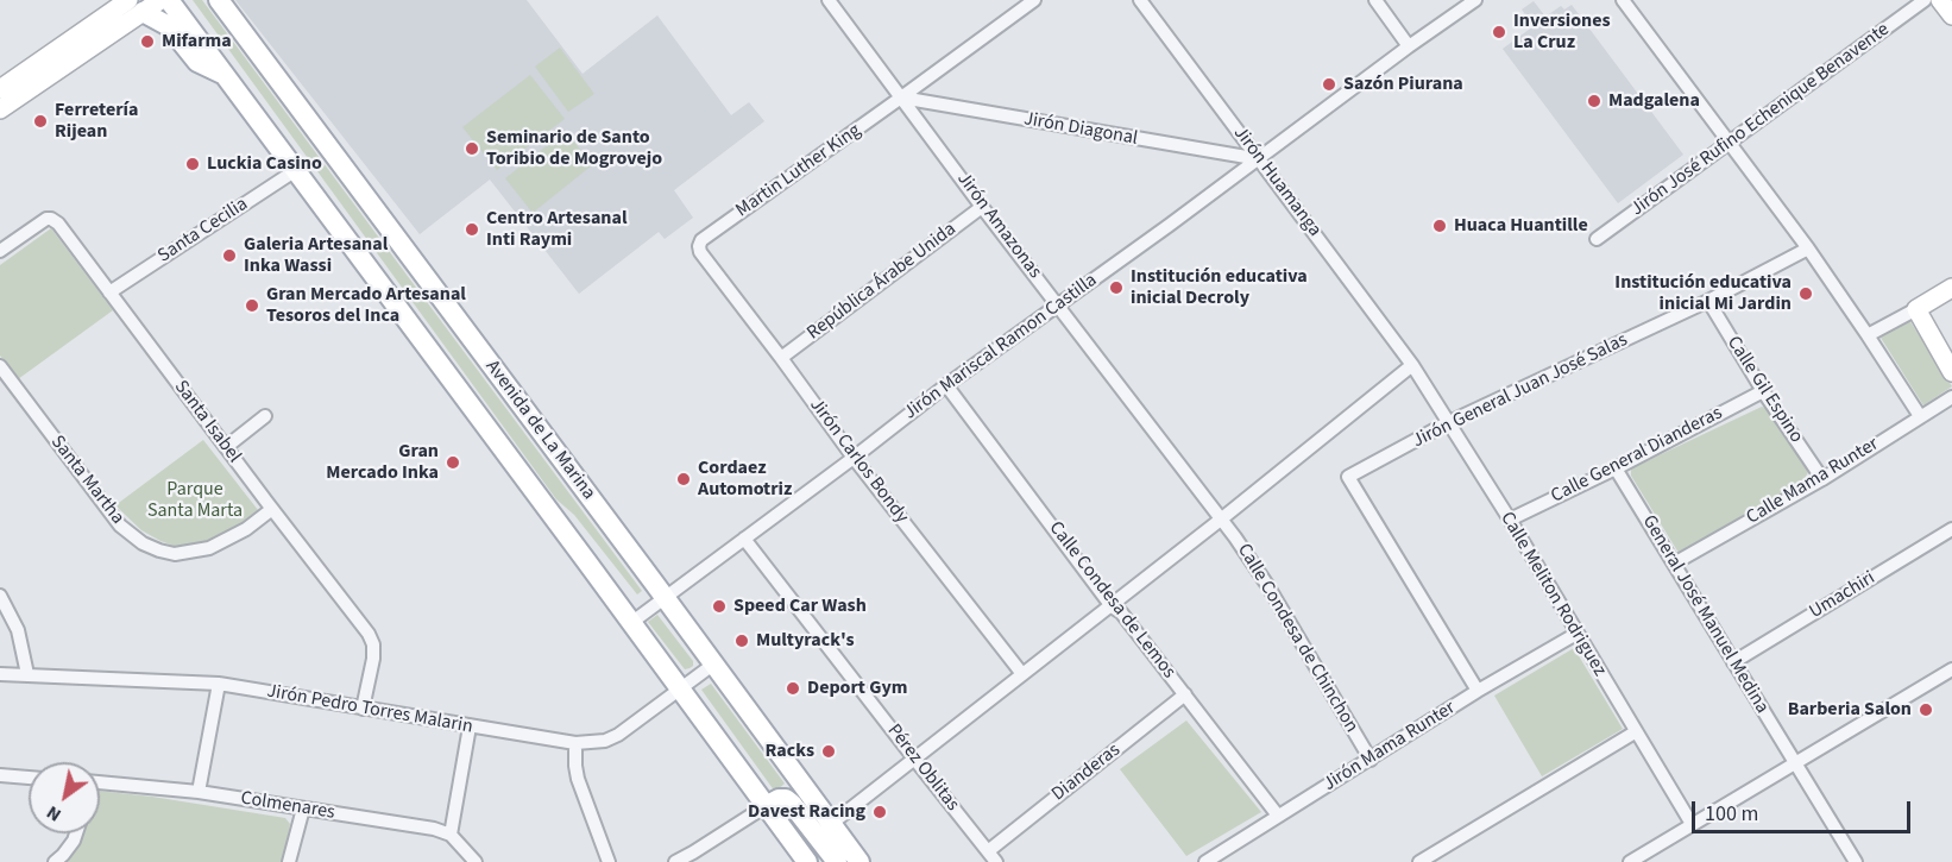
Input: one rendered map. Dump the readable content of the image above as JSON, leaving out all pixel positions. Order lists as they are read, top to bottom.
{
  "streets": {
    "main road": ["Avenida de La Marina"],
    "street": [
      "Jirón José Rufino Echenique Benavente",
      "Jirón Diagonal",
      "Martin Luther King",
      "Jirón Huamanga",
      "Jirón Amazonas",
      "Santa Cecilia",
      "República Árabe Unida",
      "Jirón Mariscal Ramon Castilla",
      "Calle Gil Espino",
      "Jirón General Juan José Salas",
      "Santa Isabel",
      "Calle General Dianderas",
      "Jirón Carlos Bondy",
      "Santa Martha",
      "Calle Mama Runter",
      "Calle Meliton Rodriguez",
      "Umachiri",
      "Calle Condesa de Lemos",
      "General José Manuel Medina",
      "Calle Condesa de Chinchon",
      "Jirón Pedro Torres Malarin",
      "Jirón Mama Runter",
      "Pérez Oblitas",
      "Dianderas",
      "Colmenares"
    ]
  },
  "crossings": [
    ["Jirón Diagonal", "Martin Luther King"],
    ["Jirón Diagonal", "Jirón Huamanga"],
    ["Jirón Diagonal", "Jirón Amazonas"],
    ["Jirón Diagonal", "Jirón Mariscal Ramon Castilla"],
    ["Martin Luther King", "Jirón Amazonas"],
    ["Martin Luther King", "Jirón Carlos Bondy"],
    ["Jirón Huamanga", "Jirón Mariscal Ramon Castilla"],
    ["Jirón Huamanga", "Calle Meliton Rodriguez"],
    ["Jirón Amazonas", "República Árabe Unida"],
    ["Jirón Amazonas", "Jirón Mariscal Ramon Castilla"],
    ["Jirón Amazonas", "Calle Condesa de Chinchon"],
    ["Santa Cecilia", "Santa Isabel"],
    ["Santa Cecilia", "Avenida de La Marina"],
    ["República Árabe Unida", "Jirón Carlos Bondy"],
    ["Jirón Mariscal Ramon Castilla", "Avenida de La Marina"],
    ["Jirón Mariscal Ramon Castilla", "Jirón Carlos Bondy"],
    ["Jirón Mariscal Ramon Castilla", "Calle Condesa de Lemos"],
    ["Jirón Mariscal Ramon Castilla", "Pérez Oblitas"],
    ["Calle Gil Espino", "Jirón General Juan José Salas"],
    ["Calle Gil Espino", "Calle General Dianderas"],
    ["Calle Gil Espino", "Calle Mama Runter"],
    ["Jirón General Juan José Salas", "Calle Meliton Rodriguez"],
    ["Jirón General Juan José Salas", "Jirón Mama Runter"],
    ["Santa Isabel", "Santa Martha"],
    ["Santa Isabel", "Jirón Pedro Torres Malarin"],
    ["Avenida de La Marina", "Jirón Pedro Torres Malarin"],
    ["Calle General Dianderas", "Calle Meliton Rodriguez"],
    ["Calle General Dianderas", "General José Manuel Medina"],
    ["Calle Mama Runter", "General José Manuel Medina"],
    ["Calle Meliton Rodriguez", "Jirón Mama Runter"],
    ["Umachiri", "General José Manuel Medina"],
    ["Calle Condesa de Lemos", "Jirón Mama Runter"],
    ["Calle Condesa de Lemos", "Dianderas"],
    ["Calle Condesa de Chinchon", "Jirón Mama Runter"],
    ["Pérez Oblitas", "Dianderas"]
  ],
  "parks": ["Parque Santa Marta"],
  "places": [
    "Inversiones La Cruz",
    "Mifarma",
    "Sazón Piurana",
    "Madgalena",
    "Ferretería Rijean",
    "Seminario de Santo Toribio de Mogrovejo",
    "Luckia Casino",
    "Huaca Huantille",
    "Centro Artesanal Inti Raymi",
    "Galeria Artesanal Inka Wassi",
    "Institución educativa inicial Decroly",
    "Institución educativa inicial Mi Jardin",
    "Gran Mercado Artesanal Tesoros del Inca",
    "Gran Mercado Inka",
    "Cordaez Automotriz",
    "Speed Car Wash",
    "Multyrack's",
    "Deport Gym",
    "Barberia Salon",
    "Racks",
    "Davest Racing"
  ],
  "scale_bar": "100 m",
  "north": "bottom left"
}
